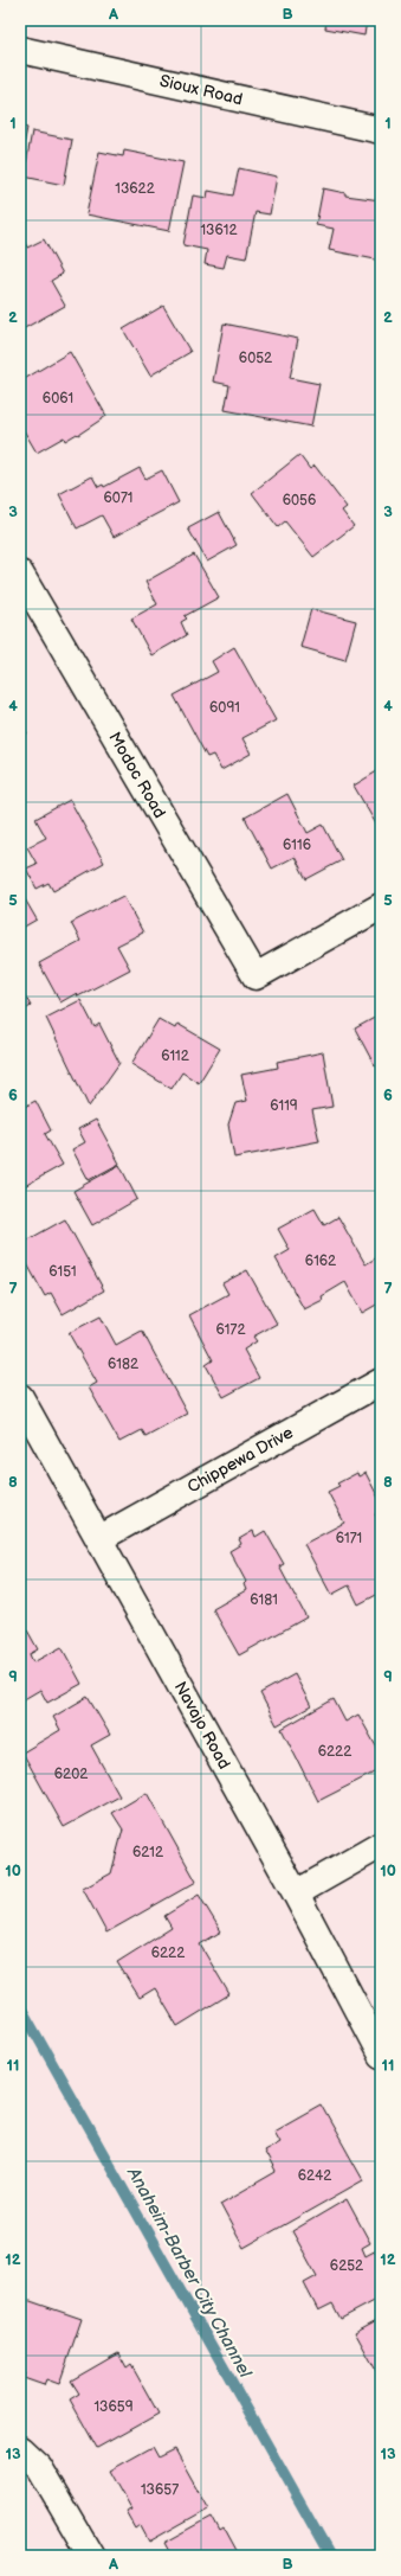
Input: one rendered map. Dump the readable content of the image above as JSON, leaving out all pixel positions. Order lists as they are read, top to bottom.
{
  "streets": {
    "street": [
      "Sioux Road",
      "Modoc Road",
      "Chippewa Drive",
      "Navajo Road"
    ]
  },
  "crossings": [
    ["Chippewa Drive", "Navajo Road"]
  ],
  "water": ["Anaheim-Barber City Channel"],
  "house_numbers": [
    "13622",
    "13612",
    "6052",
    "6061",
    "6071",
    "6056",
    "6091",
    "6116",
    "6112",
    "6119",
    "6162",
    "6151",
    "6172",
    "6182",
    "6171",
    "6181",
    "6222",
    "6202",
    "6212",
    "6222",
    "6242",
    "6252",
    "13659",
    "13657"
  ],
  "grid": {
    "columns": ["A", "B"],
    "rows": [
      "1",
      "2",
      "3",
      "4",
      "5",
      "6",
      "7",
      "8",
      "9",
      "10",
      "11",
      "12",
      "13"
    ]
  }
}
